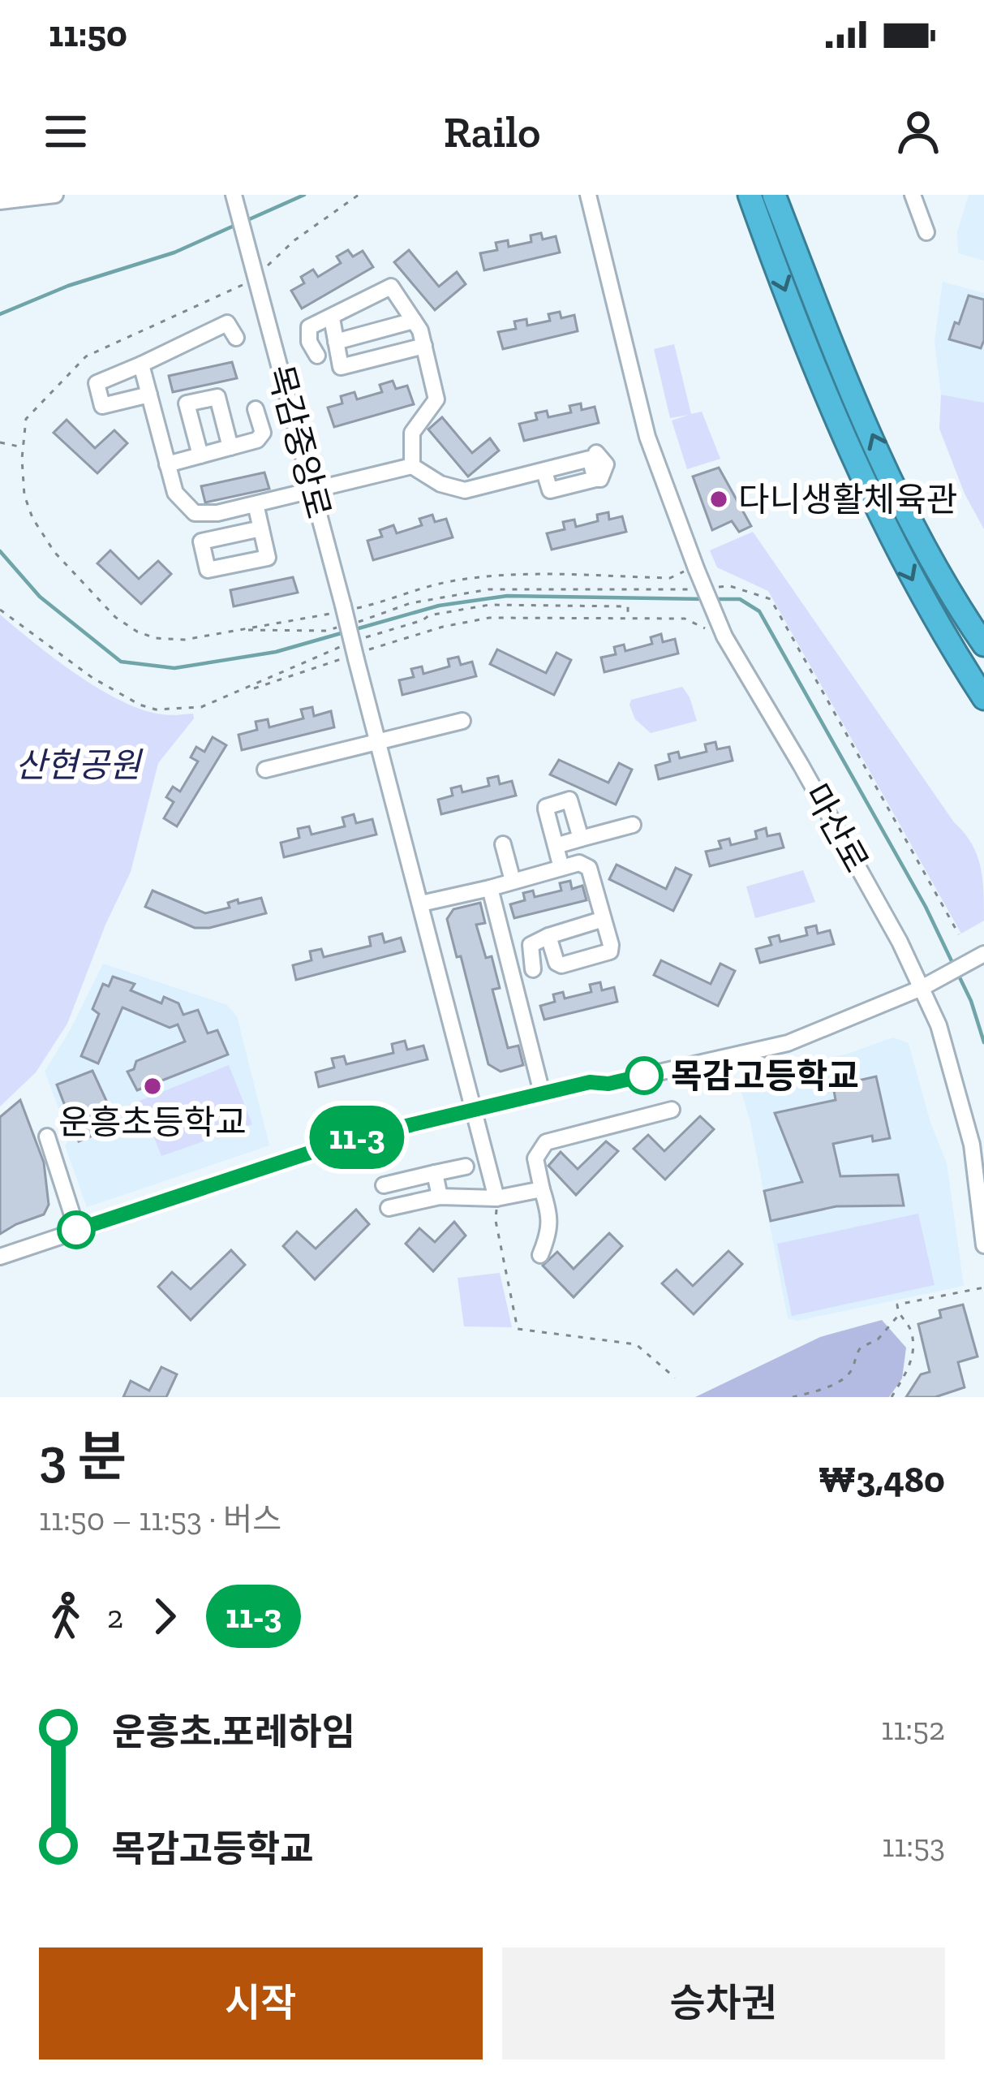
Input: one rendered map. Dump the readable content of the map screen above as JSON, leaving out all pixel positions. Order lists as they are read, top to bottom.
{
  "streets": {
    "street": ["목감중앙로", "마산로"]
  },
  "parks": ["산현공원"],
  "places": ["다니생활체육관", "목감고등학교", "운흥초등학교"],
  "lines": ["bus line 11-3"],
  "page": {
    "status": "11:50",
    "header": "Railo",
    "on_map": "11-3",
    "heading": ["3 분", "11:50 – 11:53 · 버스", "₩3,480"],
    "legs": ["2", "11-3"],
    "list": [
      {
        "name": "운흥초.포레하임",
        "value": "11:52"
      },
      {
        "name": "목감고등학교",
        "value": "11:53"
      }
    ],
    "buttons": ["시작", "승차권"]
  }
}
